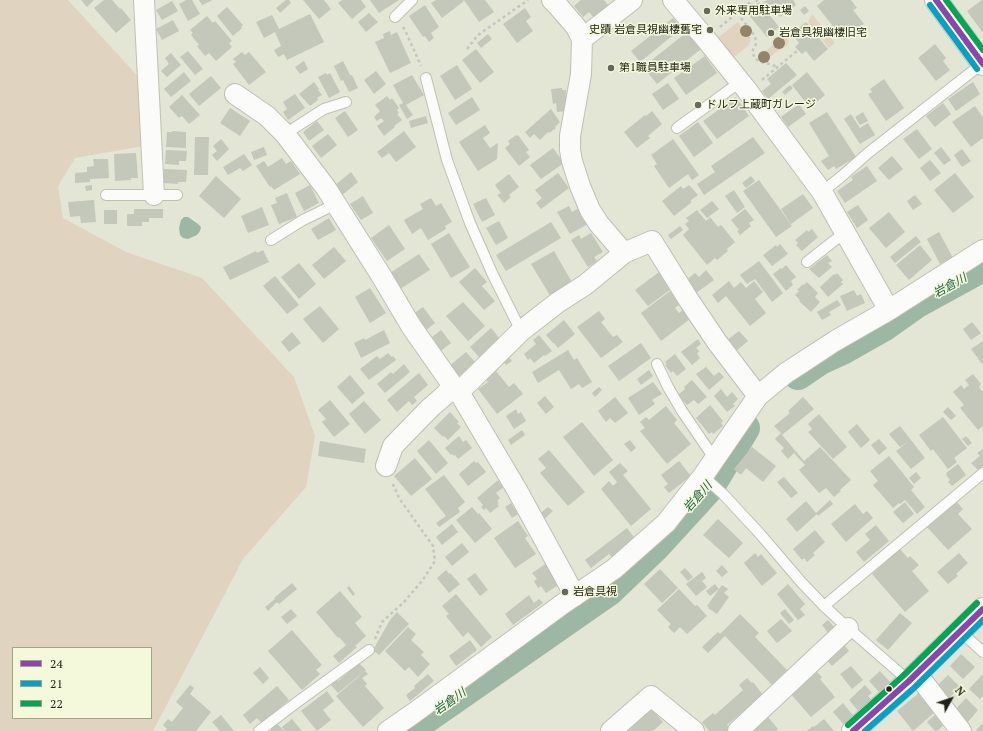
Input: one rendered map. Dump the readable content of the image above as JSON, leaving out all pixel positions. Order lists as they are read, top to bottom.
{
  "water": ["岩倉川"],
  "places": [
    "外来専用駐車場",
    "史蹟 岩倉具視幽棲舊宅",
    "岩倉具視幽棲旧宅",
    "第1職員駐車場",
    "ドルフ上蔵町ガレージ",
    "岩倉具視"
  ],
  "lines": ["transit line 24", "transit line 22", "transit line 21"],
  "legend": ["24", "21", "22"],
  "north": "top right"
}
